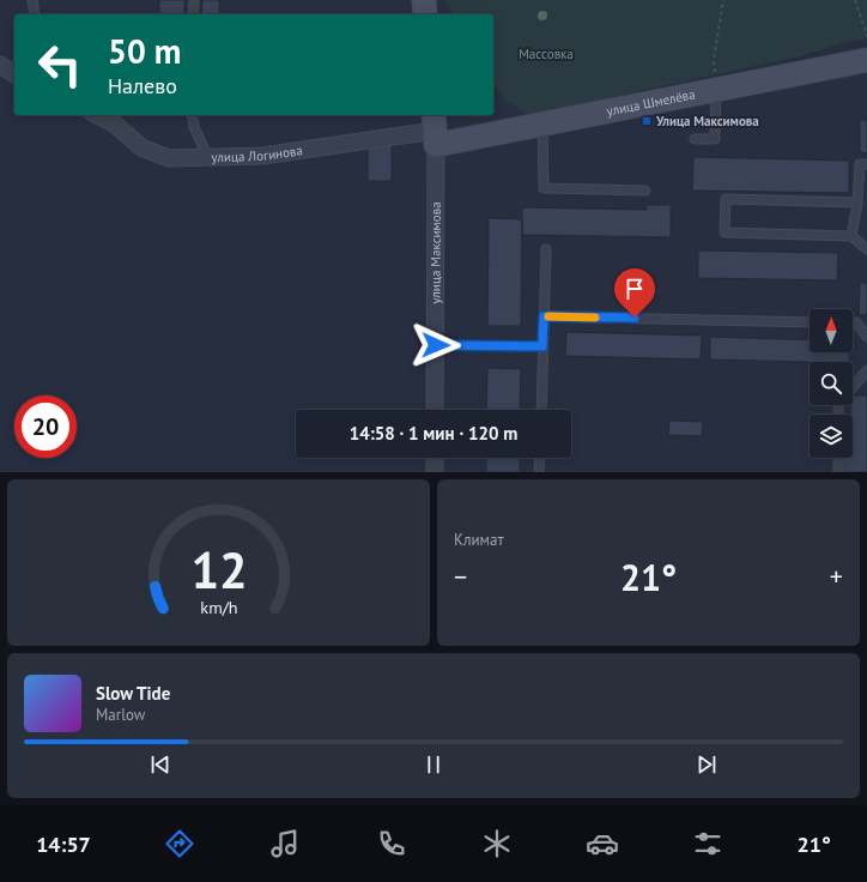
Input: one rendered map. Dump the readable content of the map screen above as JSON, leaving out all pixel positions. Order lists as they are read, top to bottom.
{
  "streets": {
    "main road": ["улица Шмелёва"],
    "street": ["улица Логинова", "улица Максимова"]
  },
  "crossings": [
    ["улица Шмелёва", "улица Логинова"],
    ["улица Шмелёва", "улица Максимова"],
    ["улица Логинова", "улица Максимова"]
  ],
  "parks": ["Массовка"],
  "places": {
    "transit": ["Улица Максимова"]
  },
  "north": "top",
  "page": {
    "turn": ["50 m", "Налево"],
    "limit": "20",
    "trip": "14:58 · 1 мин · 120 m",
    "tile": "Климат",
    "heat": ["−", "21°", "+"],
    "song": ["Slow Tide", "Marlow"],
    "tabs": ["14:57", "21°"],
    "gauge": ["12", "km/h"]
  }
}
